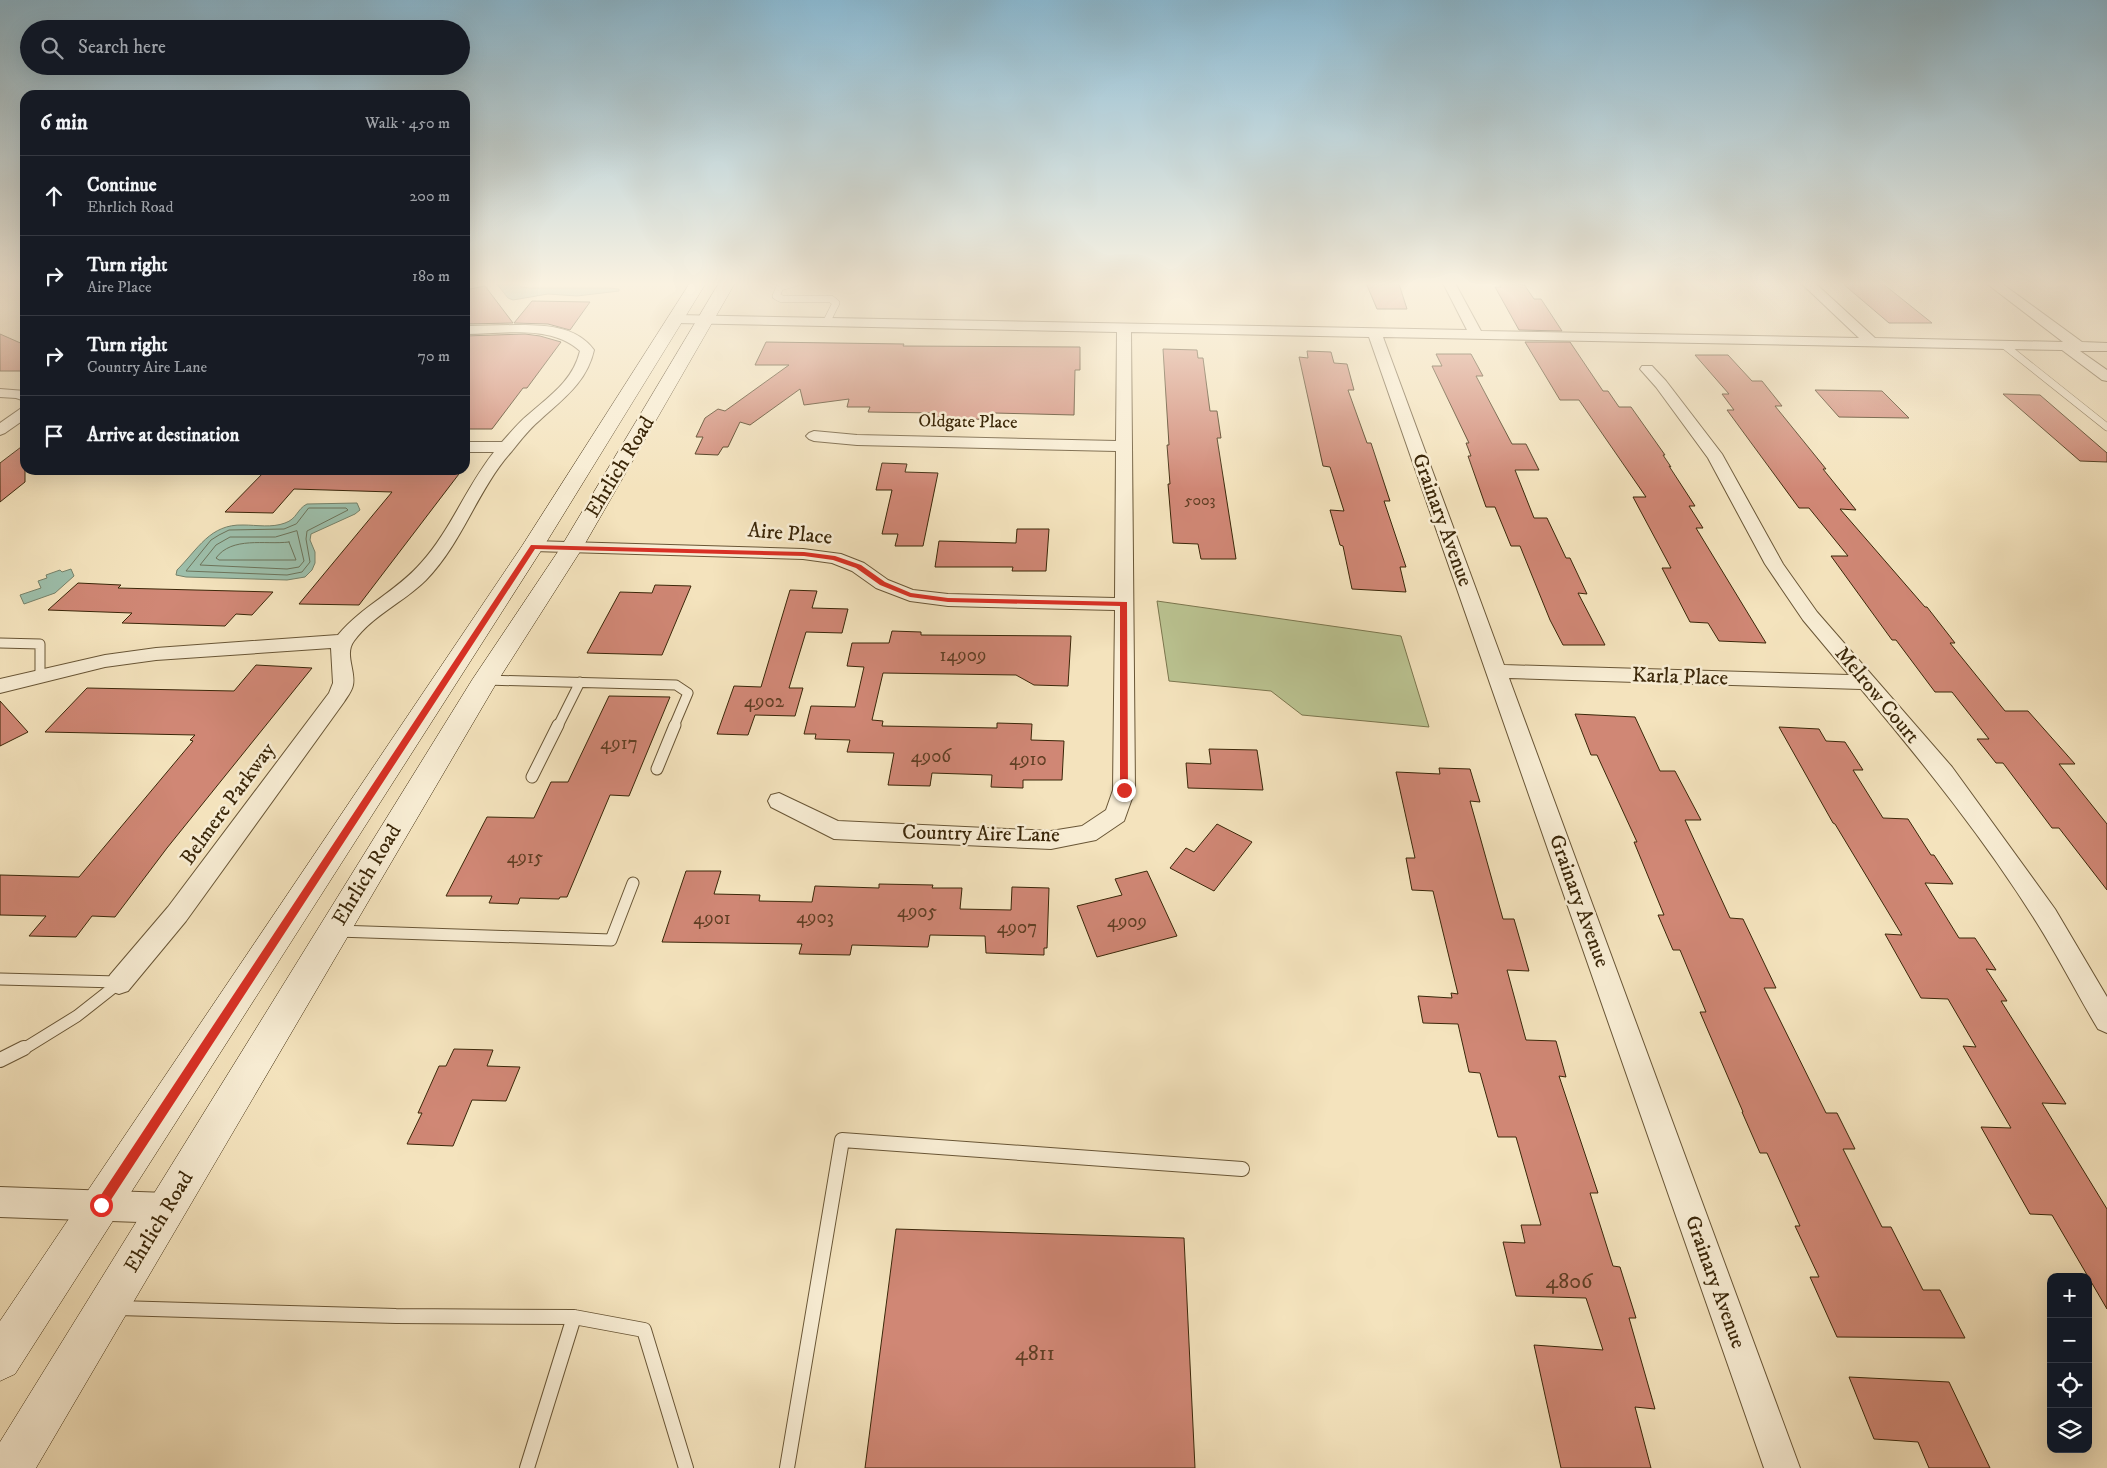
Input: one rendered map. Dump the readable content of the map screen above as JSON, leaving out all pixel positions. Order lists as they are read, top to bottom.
{
  "streets": {
    "main road": ["Ehrlich Road"],
    "street": [
      "Oldgate Place",
      "Grainary Avenue",
      "Aire Place",
      "Karla Place",
      "Melrow Court",
      "Belmere Parkway",
      "Country Aire Lane"
    ]
  },
  "crossings": [
    ["Oldgate Place", "Country Aire Lane"],
    ["Ehrlich Road", "Aire Place"],
    ["Grainary Avenue", "Karla Place"],
    ["Aire Place", "Country Aire Lane"],
    ["Karla Place", "Melrow Court"]
  ],
  "house_numbers": [
    "5003",
    "14909",
    "4902",
    "4917",
    "4906",
    "4910",
    "4915",
    "4905",
    "4903",
    "4901",
    "4909",
    "4907",
    "4806",
    "4811"
  ],
  "page": {
    "search": "Search here",
    "heading": ["6 min", "Walk · 450 m"],
    "list": [
      ["Continue", "Ehrlich Road", "200 m"],
      ["Turn right", "Aire Place", "180 m"],
      ["Turn right", "Country Aire Lane", "70 m"],
      "Arrive at destination"
    ],
    "map_buttons": ["+", "−"]
  }
}
